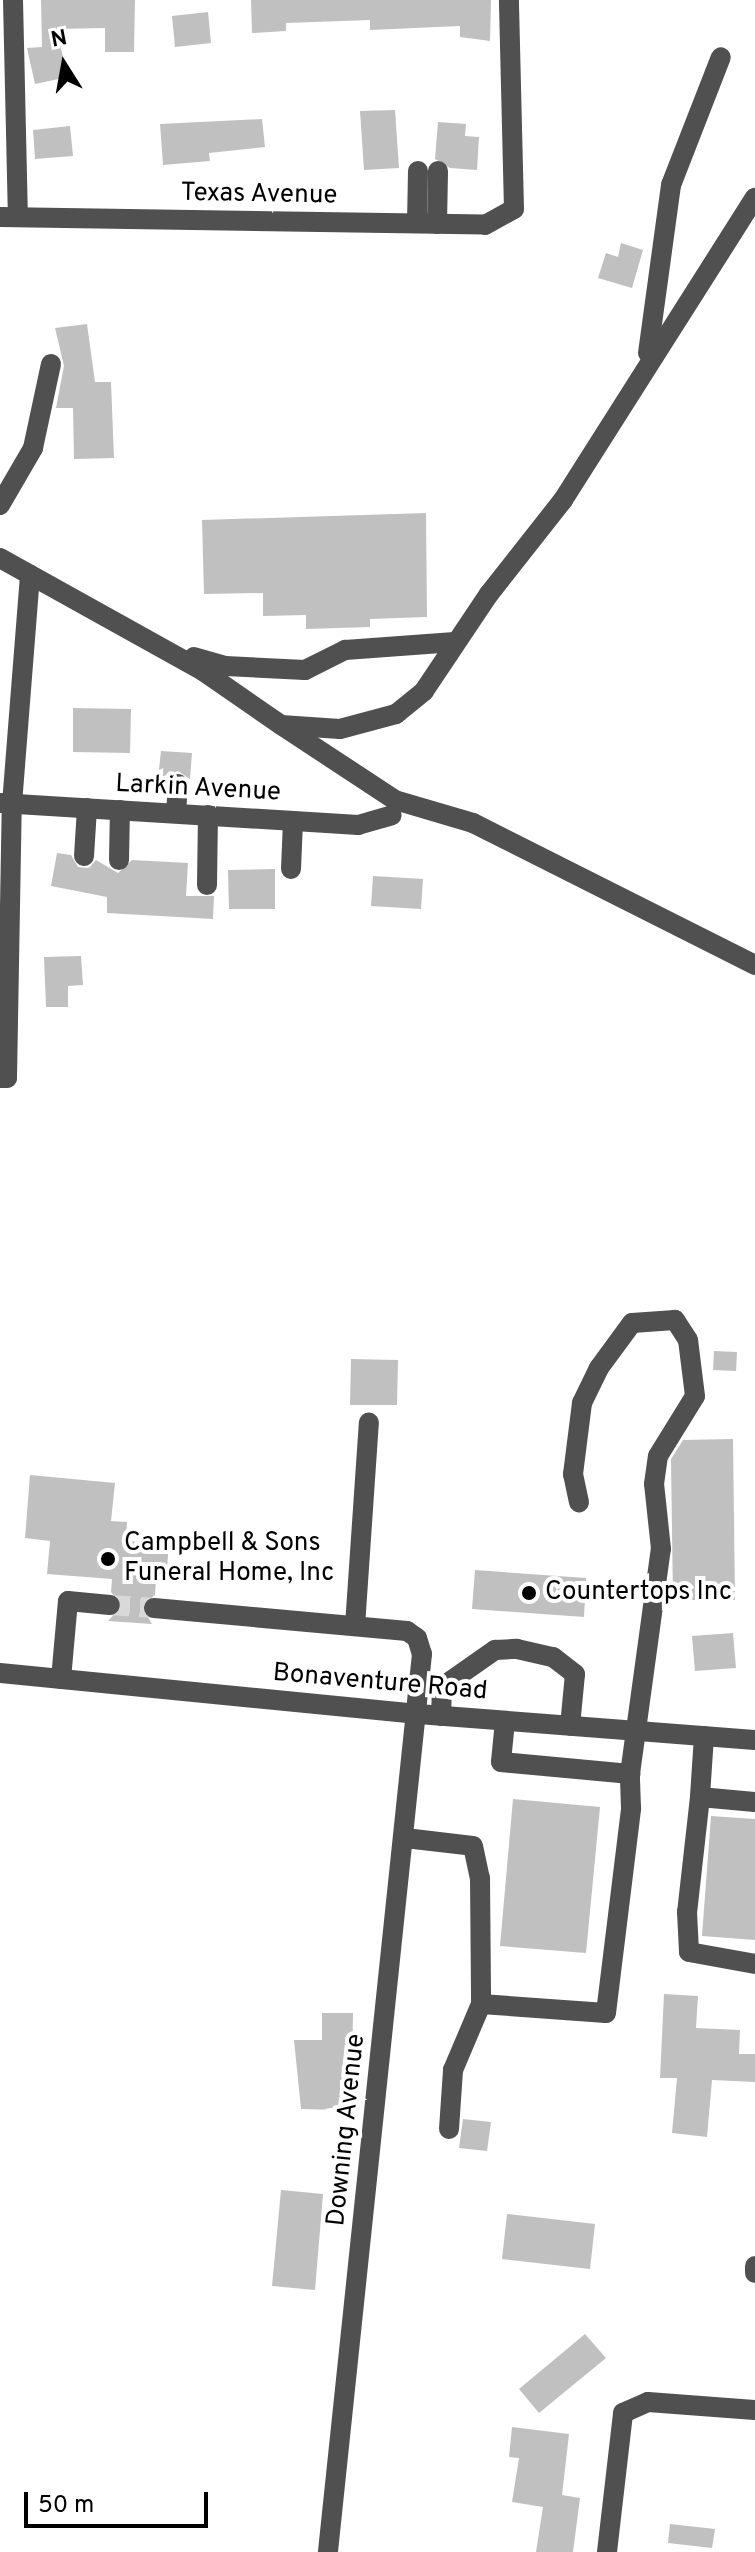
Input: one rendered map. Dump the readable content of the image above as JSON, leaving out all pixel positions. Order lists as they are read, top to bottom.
{
  "streets": {
    "street": [
      "Texas Avenue",
      "Larkin Avenue",
      "Bonaventure Road",
      "Downing Avenue"
    ]
  },
  "crossings": [
    ["Bonaventure Road", "Downing Avenue"]
  ],
  "places": ["Campbell & Sons Funeral Home, Inc", "Countertops Inc"],
  "scale_bar": "50 m",
  "north": "top"
}
